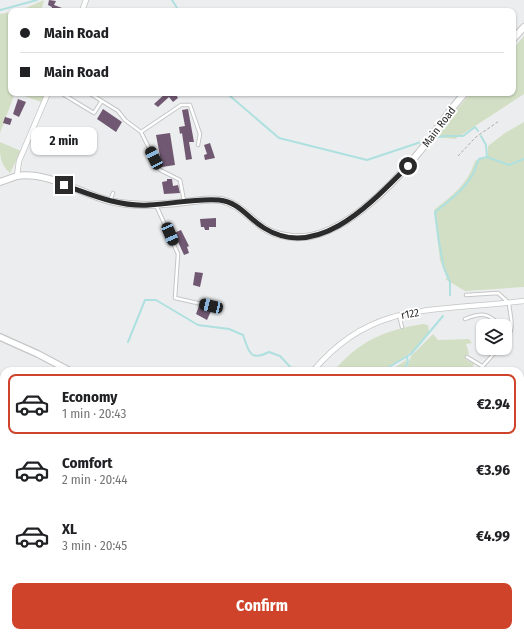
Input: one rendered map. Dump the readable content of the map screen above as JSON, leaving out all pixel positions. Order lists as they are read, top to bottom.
{
  "streets": {
    "main road": ["Main Road"],
    "street": ["r122"]
  },
  "page": {
    "banner": ["Main Road", "Main Road"],
    "bubble": "2 min",
    "list": [
      {
        "name": "Economy",
        "note": "1 min · 20:43",
        "value": "€2.94"
      },
      {
        "name": "Comfort",
        "note": "2 min · 20:44",
        "value": "€3.96"
      },
      {
        "name": "XL",
        "note": "3 min · 20:45",
        "value": "€4.99"
      }
    ],
    "buttons": "Confirm"
  }
}
